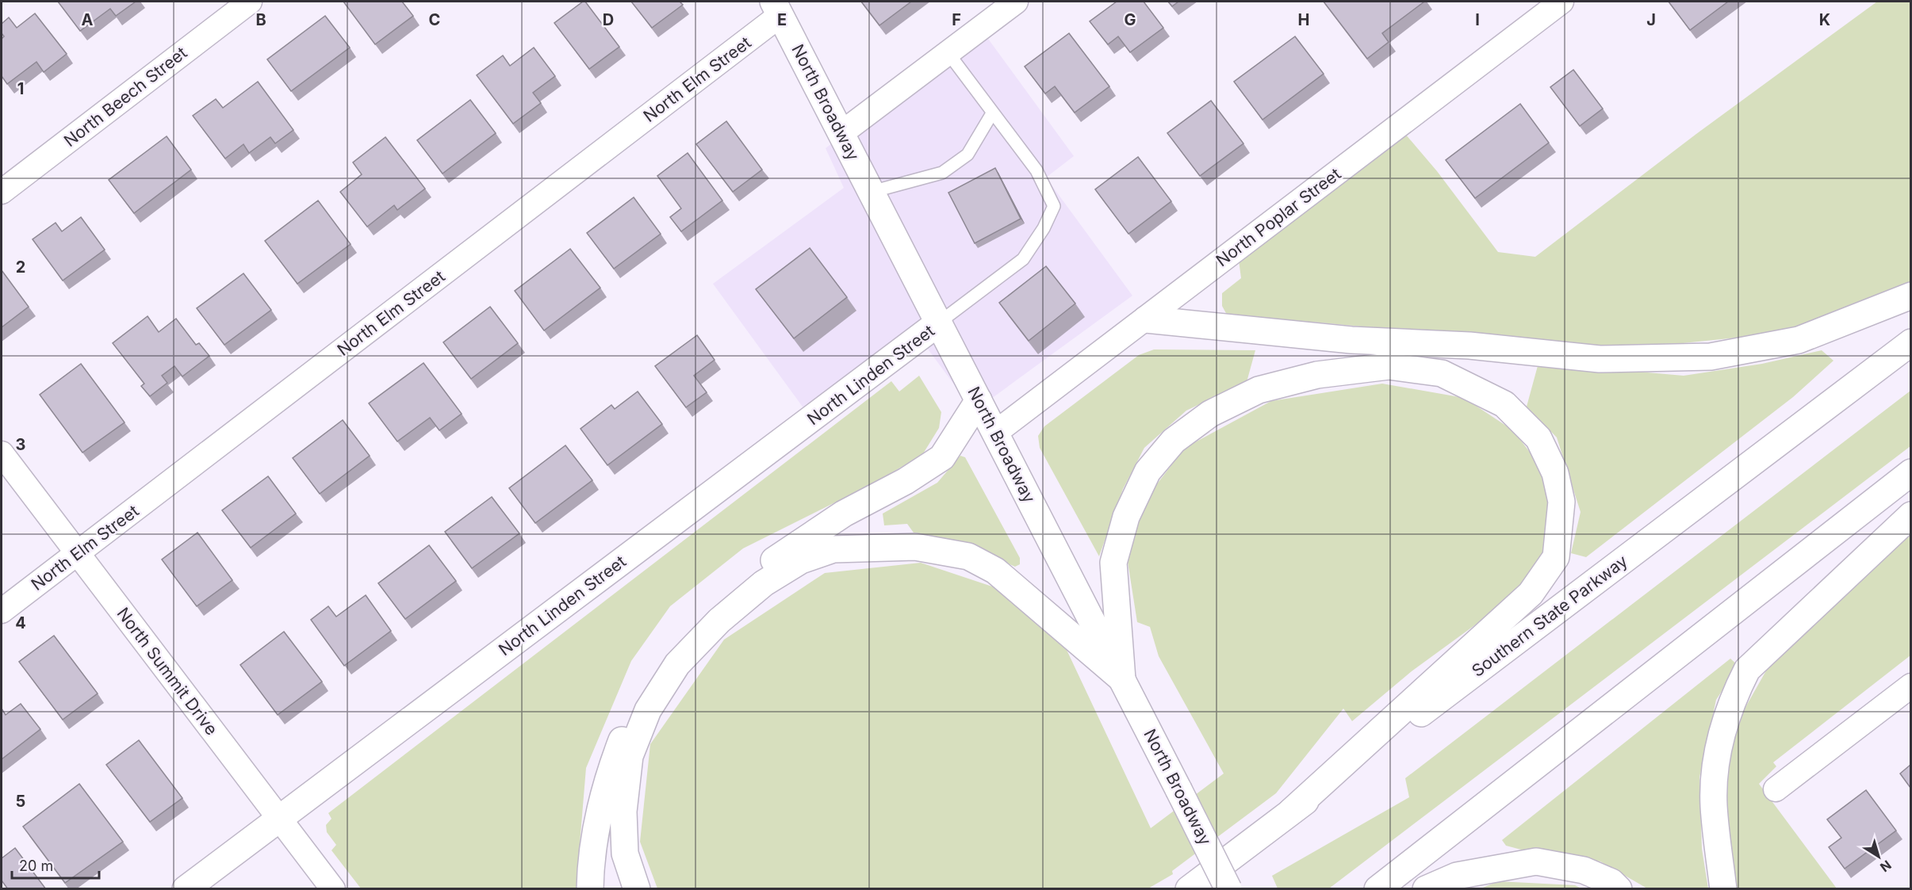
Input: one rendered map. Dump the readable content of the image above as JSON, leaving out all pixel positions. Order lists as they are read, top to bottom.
{
  "streets": {
    "main road": ["North Broadway", "North Linden Street", "Southern State Parkway"],
    "street": [
      "North Elm Street",
      "North Beech Street",
      "North Poplar Street",
      "North Summit Drive"
    ]
  },
  "crossings": [
    ["North Elm Street", "North Broadway"],
    ["North Elm Street", "North Summit Drive"],
    ["North Broadway", "North Poplar Street"],
    ["North Broadway", "North Linden Street"],
    ["North Linden Street", "North Summit Drive"]
  ],
  "scale_bar": "20 m",
  "north": "bottom right",
  "grid": {
    "columns": [
      "A",
      "B",
      "C",
      "D",
      "E",
      "F",
      "G",
      "H",
      "I",
      "J",
      "K"
    ],
    "rows": [
      "1",
      "2",
      "3",
      "4",
      "5"
    ]
  }
}
